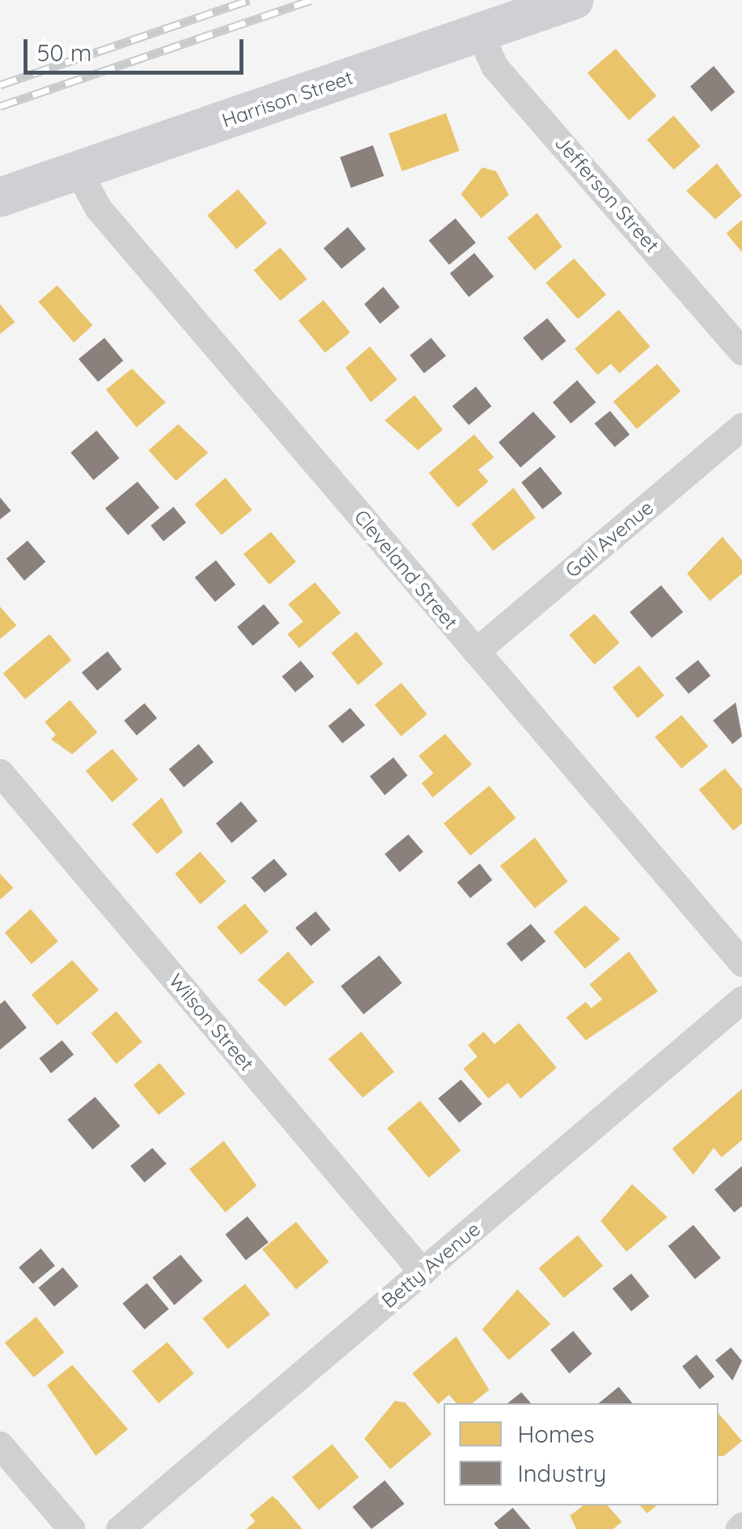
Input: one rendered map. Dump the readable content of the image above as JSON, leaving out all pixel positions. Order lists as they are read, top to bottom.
{
  "streets": {
    "main road": ["Harrison Street"],
    "street": [
      "Jefferson Street",
      "Gail Avenue",
      "Cleveland Street",
      "Wilson Street",
      "Betty Avenue"
    ]
  },
  "crossings": [
    ["Harrison Street", "Jefferson Street"],
    ["Harrison Street", "Cleveland Street"],
    ["Gail Avenue", "Cleveland Street"],
    ["Wilson Street", "Betty Avenue"]
  ],
  "legend": ["Homes", "Industry"],
  "scale_bar": "50 m"
}
